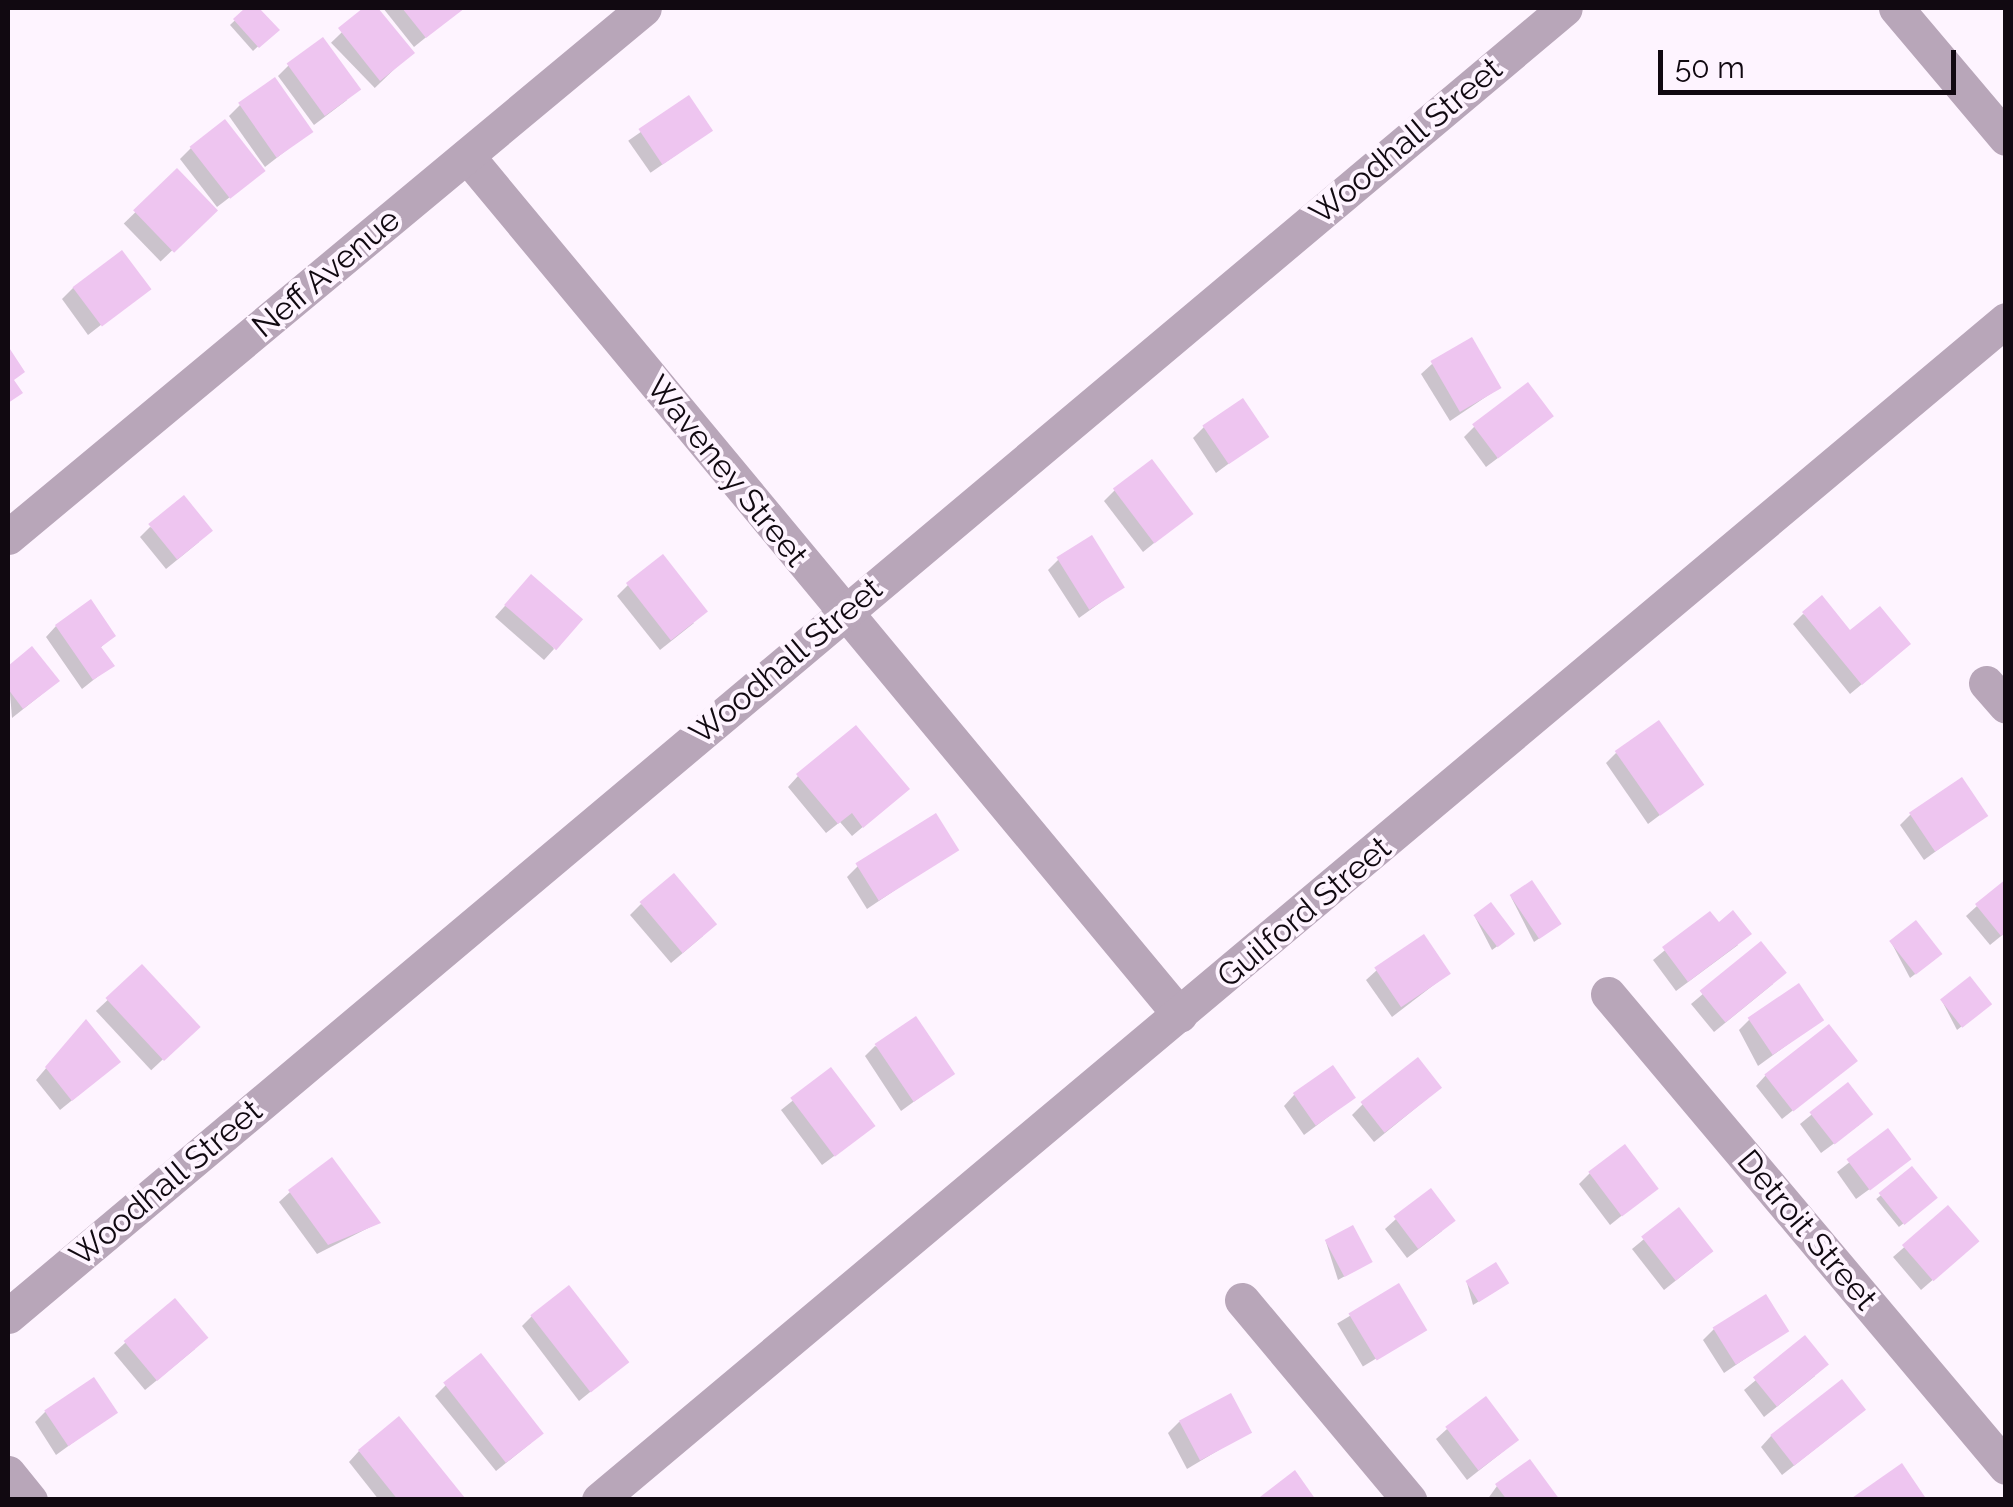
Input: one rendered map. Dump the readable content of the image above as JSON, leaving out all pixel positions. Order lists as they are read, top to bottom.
{
  "streets": {
    "street": [
      "Woodhall Street",
      "Neff Avenue",
      "Waveney Street",
      "Guilford Street",
      "Detroit Street"
    ]
  },
  "crossings": [
    ["Woodhall Street", "Waveney Street"],
    ["Neff Avenue", "Waveney Street"],
    ["Waveney Street", "Guilford Street"]
  ],
  "scale_bar": "50 m"
}
